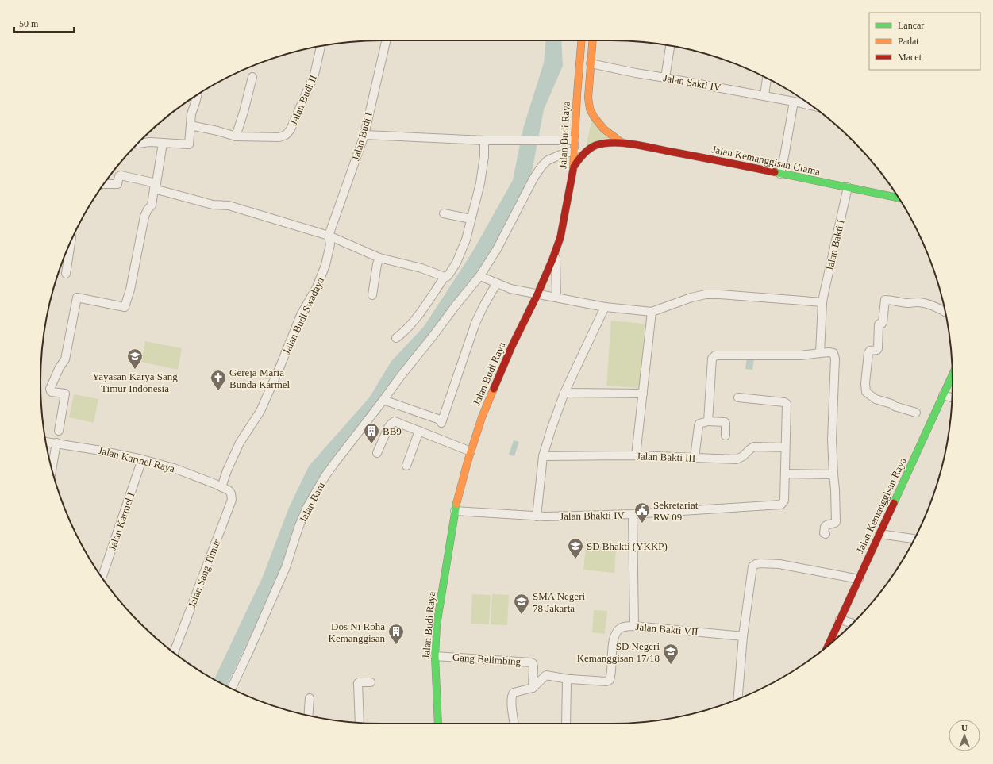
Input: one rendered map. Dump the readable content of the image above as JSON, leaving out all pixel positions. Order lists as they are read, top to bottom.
{
  "streets": {
    "main road": ["Jalan Budi Raya", "Jalan Kemanggisan Utama", "Jalan Kemanggisan Raya"],
    "street": [
      "Jalan Sakti IV",
      "Jalan Budi II",
      "Jalan Budi I",
      "Jalan Bakti I",
      "Jalan Budi Swadaya",
      "Jalan Bakti III",
      "Jalan Karmel Raya",
      "Jalan Baru",
      "Jalan Bhakti IV",
      "Jalan Karmel I",
      "Jalan Sang Timur",
      "Jalan Bakti VII",
      "Gang Belimbing"
    ]
  },
  "crossings": [
    ["Jalan Sakti IV", "Jalan Kemanggisan Utama"],
    ["Jalan Budi Raya", "Jalan Kemanggisan Utama"],
    ["Jalan Budi Raya", "Jalan Baru"],
    ["Jalan Budi Raya", "Jalan Bhakti IV"],
    ["Jalan Budi Raya", "Gang Belimbing"],
    ["Jalan Budi I", "Jalan Budi Swadaya"],
    ["Jalan Kemanggisan Utama", "Jalan Bakti I"],
    ["Jalan Budi Swadaya", "Jalan Karmel Raya"],
    ["Jalan Budi Swadaya", "Jalan Sang Timur"],
    ["Jalan Karmel Raya", "Jalan Karmel I"],
    ["Jalan Karmel Raya", "Jalan Sang Timur"]
  ],
  "places": {
    "school or university": [
      "Yayasan Karya Sang Timur Indonesia",
      "SD Bhakti (YKKP)",
      "SMA Negeri 78 Jakarta",
      "SD Negeri Kemanggisan 17/18"
    ],
    "church": ["Gereja Maria Bunda Karmel"],
    "building": ["BB9", "Dos Ni Roha Kemanggisan"],
    "public building": ["Sekretariat RW 09"]
  },
  "legend": ["Lancar", "Padat", "Macet"],
  "scale_bar": "50 m",
  "north": "top"
}
